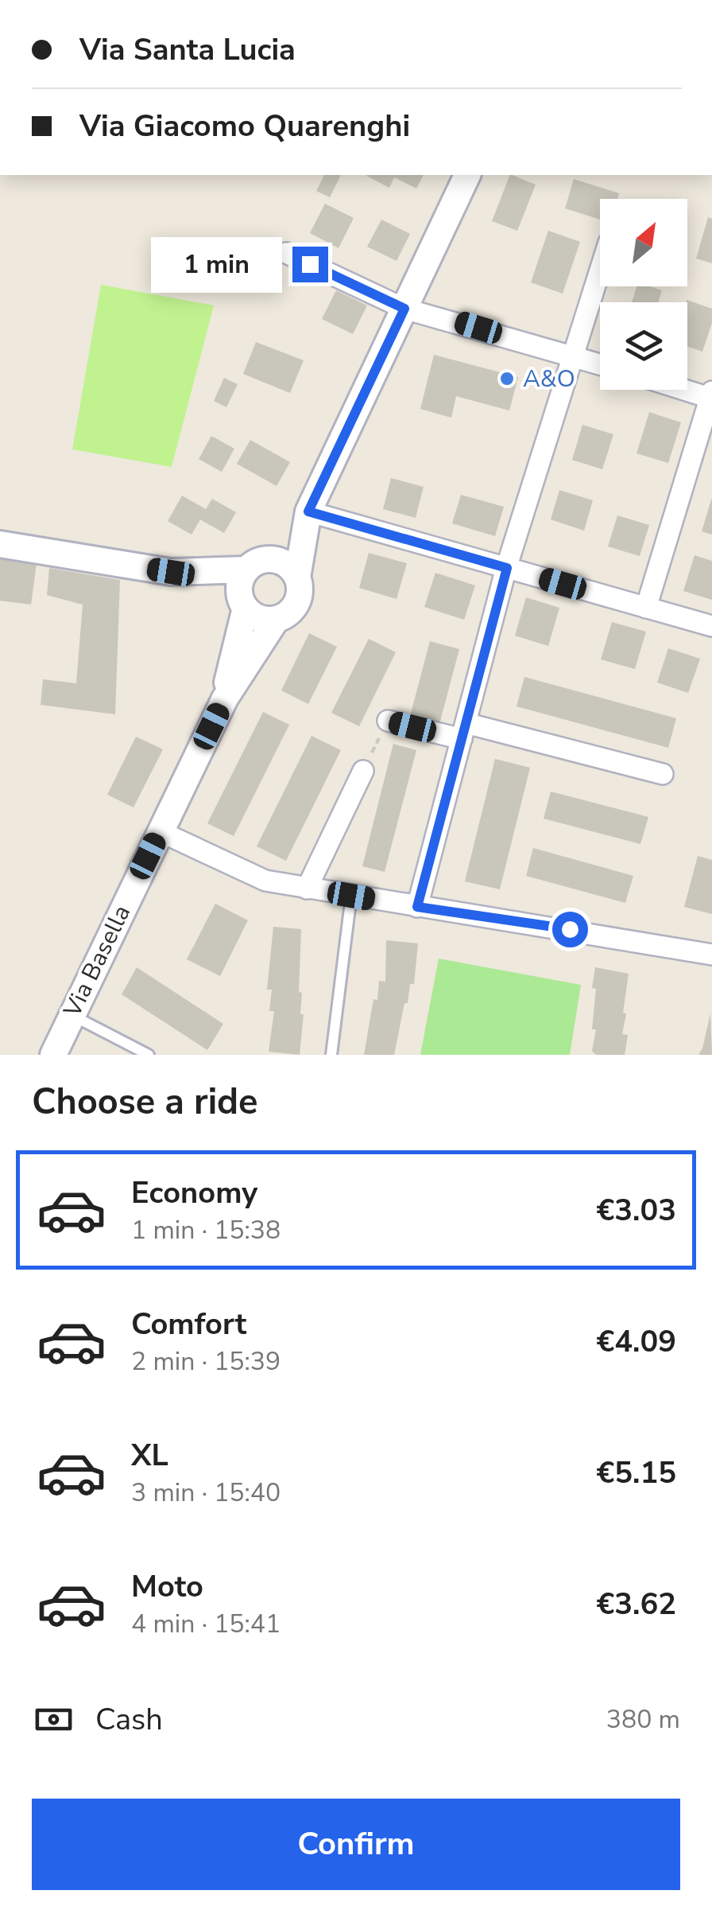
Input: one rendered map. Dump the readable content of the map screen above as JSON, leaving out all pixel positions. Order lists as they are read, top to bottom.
{
  "streets": {
    "street": ["Via Basella"]
  },
  "places": ["A&O"],
  "north": "top right",
  "page": {
    "banner": ["Via Santa Lucia", "Via Giacomo Quarenghi"],
    "bubble": "1 min",
    "heading": "Choose a ride",
    "list": [
      {
        "name": "Economy",
        "note": "1 min · 15:38",
        "value": "€3.03"
      },
      {
        "name": "Comfort",
        "note": "2 min · 15:39",
        "value": "€4.09"
      },
      {
        "name": "XL",
        "note": "3 min · 15:40",
        "value": "€5.15"
      },
      {
        "name": "Moto",
        "note": "4 min · 15:41",
        "value": "€3.62"
      }
    ],
    "pay": ["Cash", "380 m"],
    "buttons": "Confirm"
  }
}
